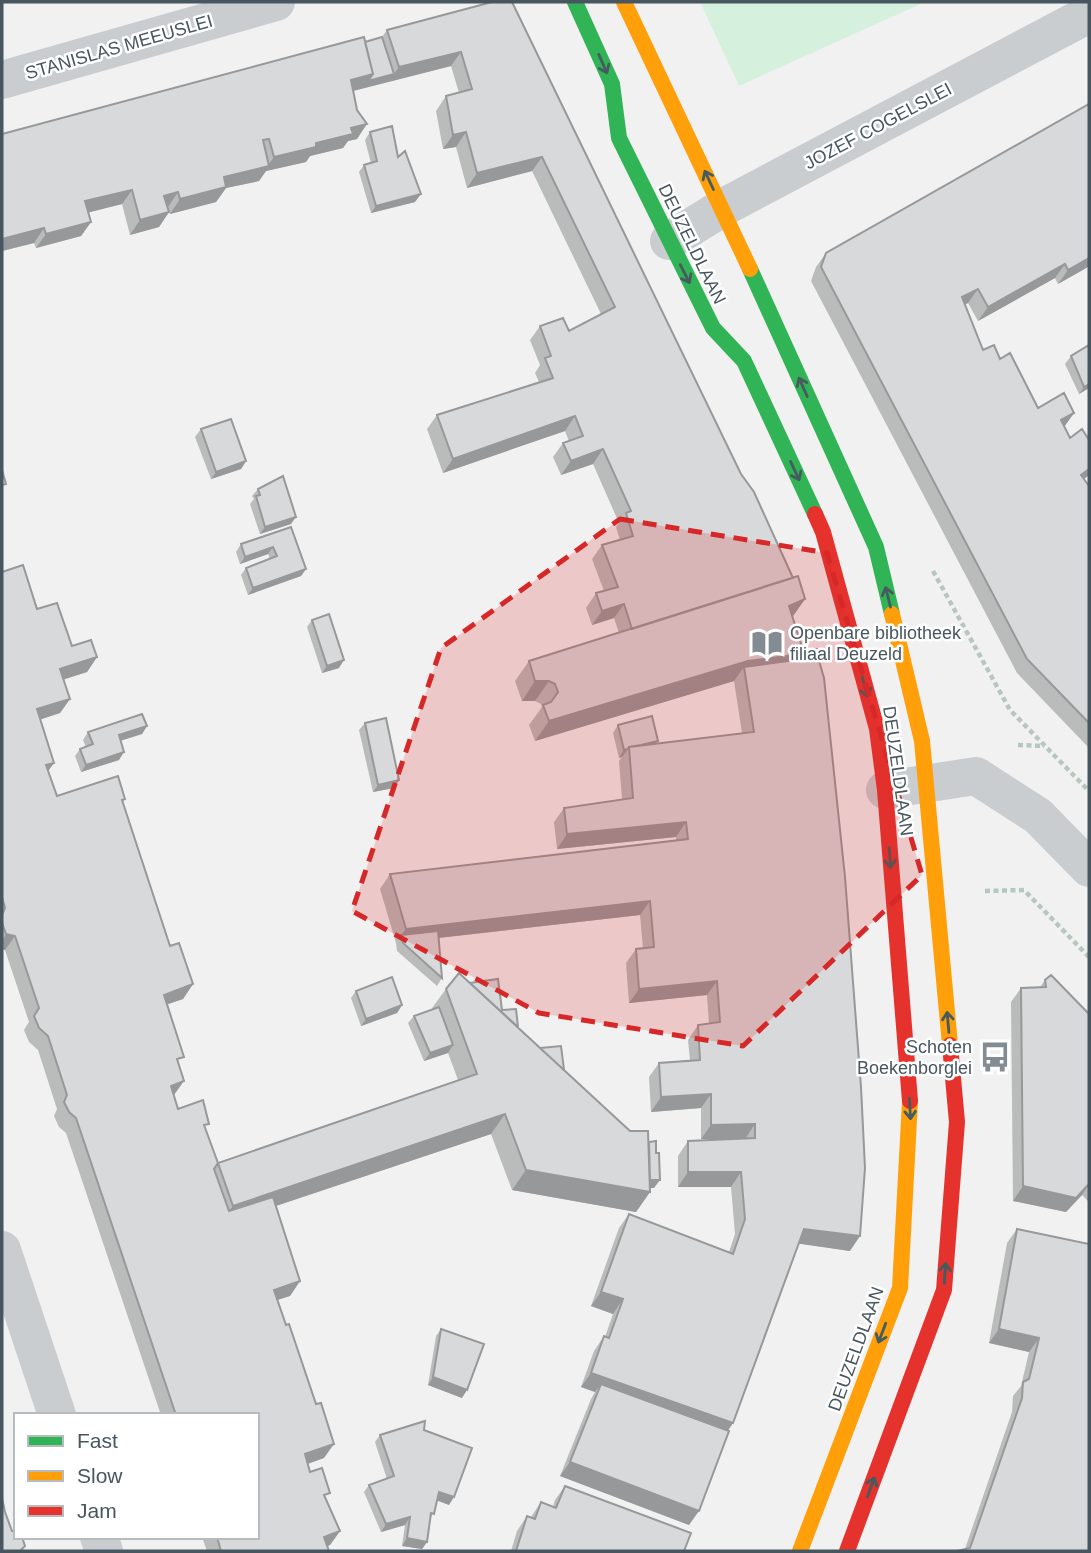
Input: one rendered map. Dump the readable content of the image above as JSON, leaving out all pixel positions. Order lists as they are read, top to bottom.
{
  "streets": {
    "street": ["STANISLAS MEEUSLEI", "JOZEF COGELSLEI", "DEUZELDLAAN"]
  },
  "crossings": [
    ["JOZEF COGELSLEI", "DEUZELDLAAN"]
  ],
  "places": {
    "library": ["Openbare bibliotheek filiaal Deuzeld"],
    "bus stop": ["Schoten Boekenborglei"]
  },
  "legend": ["Fast", "Slow", "Jam"]
}
